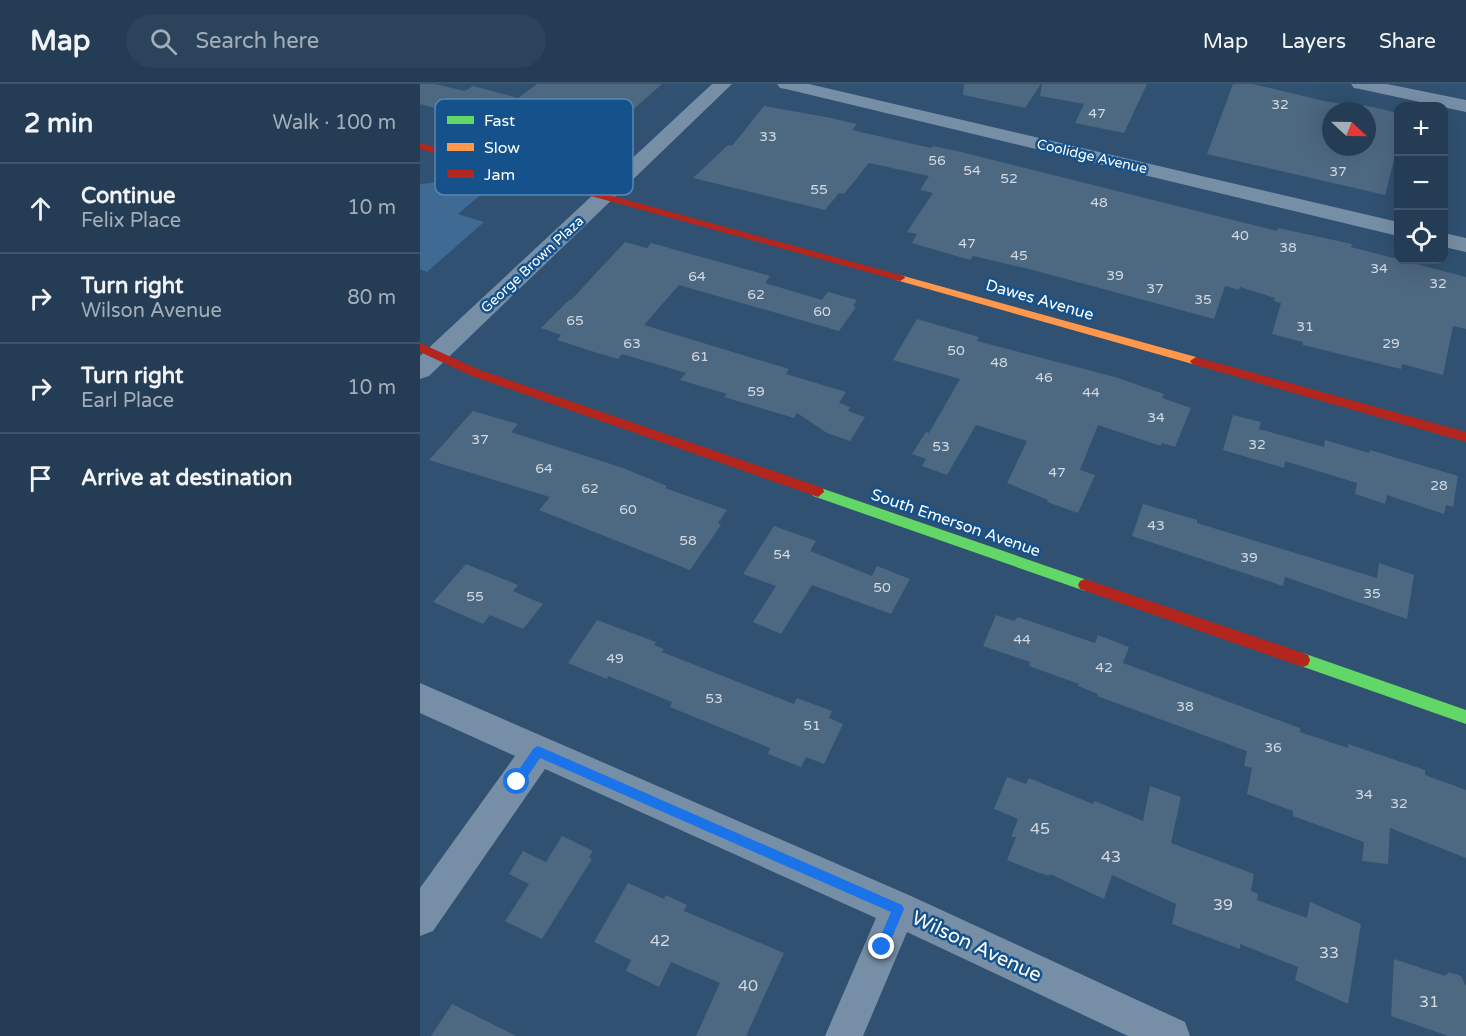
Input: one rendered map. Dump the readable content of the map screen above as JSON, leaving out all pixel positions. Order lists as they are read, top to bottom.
{
  "streets": {
    "street": [
      "Coolidge Avenue",
      "George Brown Plaza",
      "Dawes Avenue",
      "South Emerson Avenue",
      "Wilson Avenue"
    ]
  },
  "crossings": [
    ["George Brown Plaza", "Dawes Avenue"],
    ["George Brown Plaza", "South Emerson Avenue"]
  ],
  "house_numbers": [
    "32",
    "47",
    "33",
    "56",
    "54",
    "37",
    "52",
    "55",
    "48",
    "40",
    "47",
    "38",
    "45",
    "34",
    "39",
    "64",
    "32",
    "37",
    "62",
    "35",
    "60",
    "65",
    "31",
    "63",
    "29",
    "50",
    "61",
    "48",
    "46",
    "59",
    "44",
    "34",
    "37",
    "32",
    "53",
    "64",
    "47",
    "28",
    "62",
    "60",
    "43",
    "58",
    "54",
    "39",
    "50",
    "35",
    "55",
    "44",
    "49",
    "42",
    "53",
    "38",
    "51",
    "36",
    "34",
    "32",
    "45",
    "43",
    "39",
    "42",
    "33",
    "40",
    "31"
  ],
  "legend": ["Fast", "Slow", "Jam"],
  "north": "right",
  "page": {
    "header": "Map",
    "search": "Search here",
    "nav": ["Map", "Layers", "Share"],
    "heading": ["2 min", "Walk · 100 m"],
    "map_buttons": ["+", "−"],
    "list": [
      ["Continue", "Felix Place", "10 m"],
      ["Turn right", "Wilson Avenue", "80 m"],
      ["Turn right", "Earl Place", "10 m"],
      "Arrive at destination"
    ]
  }
}
